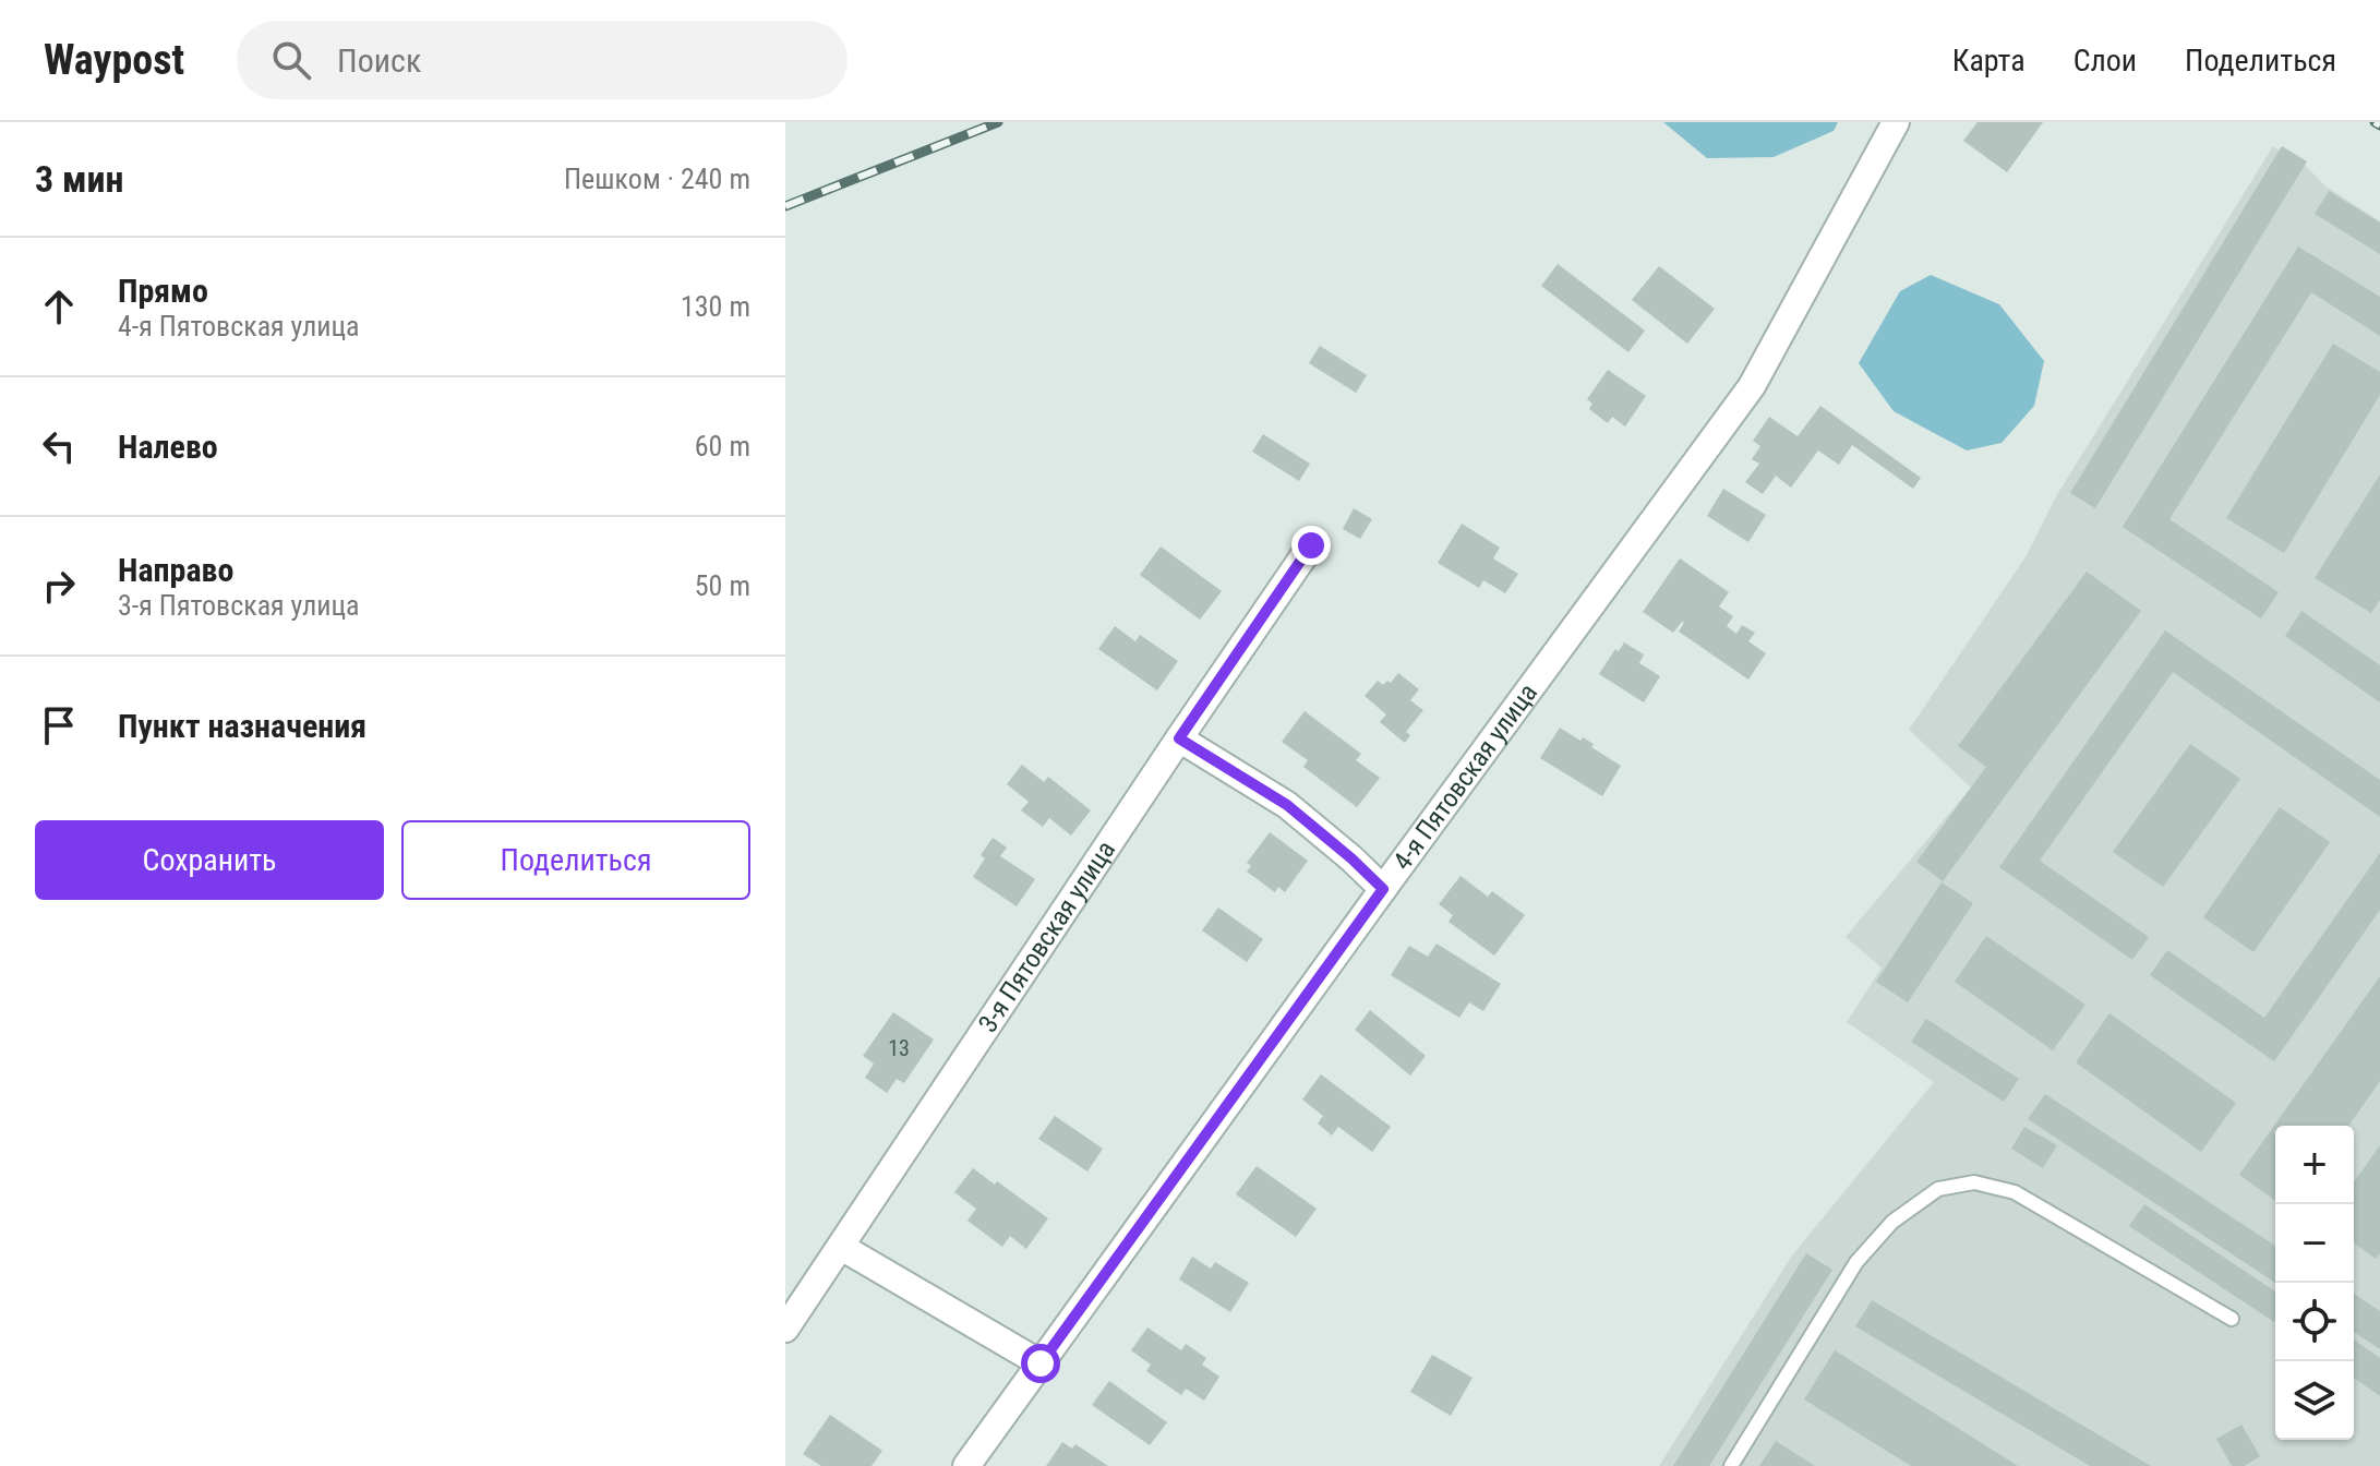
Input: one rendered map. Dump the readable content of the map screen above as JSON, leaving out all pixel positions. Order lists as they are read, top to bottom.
{
  "streets": {
    "street": ["4-я Пятовская улица", "3-я Пятовская улица"]
  },
  "house_numbers": ["13"],
  "page": {
    "header": "Waypost",
    "search": "Поиск",
    "nav": ["Карта", "Слои", "Поделиться"],
    "heading": ["3 мин", "Пешком · 240 m"],
    "list": [
      ["Прямо", "4-я Пятовская улица", "130 m"],
      ["Налево", "60 m"],
      ["Направо", "3-я Пятовская улица", "50 m"],
      "Пункт назначения"
    ],
    "buttons": ["Сохранить", "Поделиться"],
    "map_buttons": ["+", "−"]
  }
}
